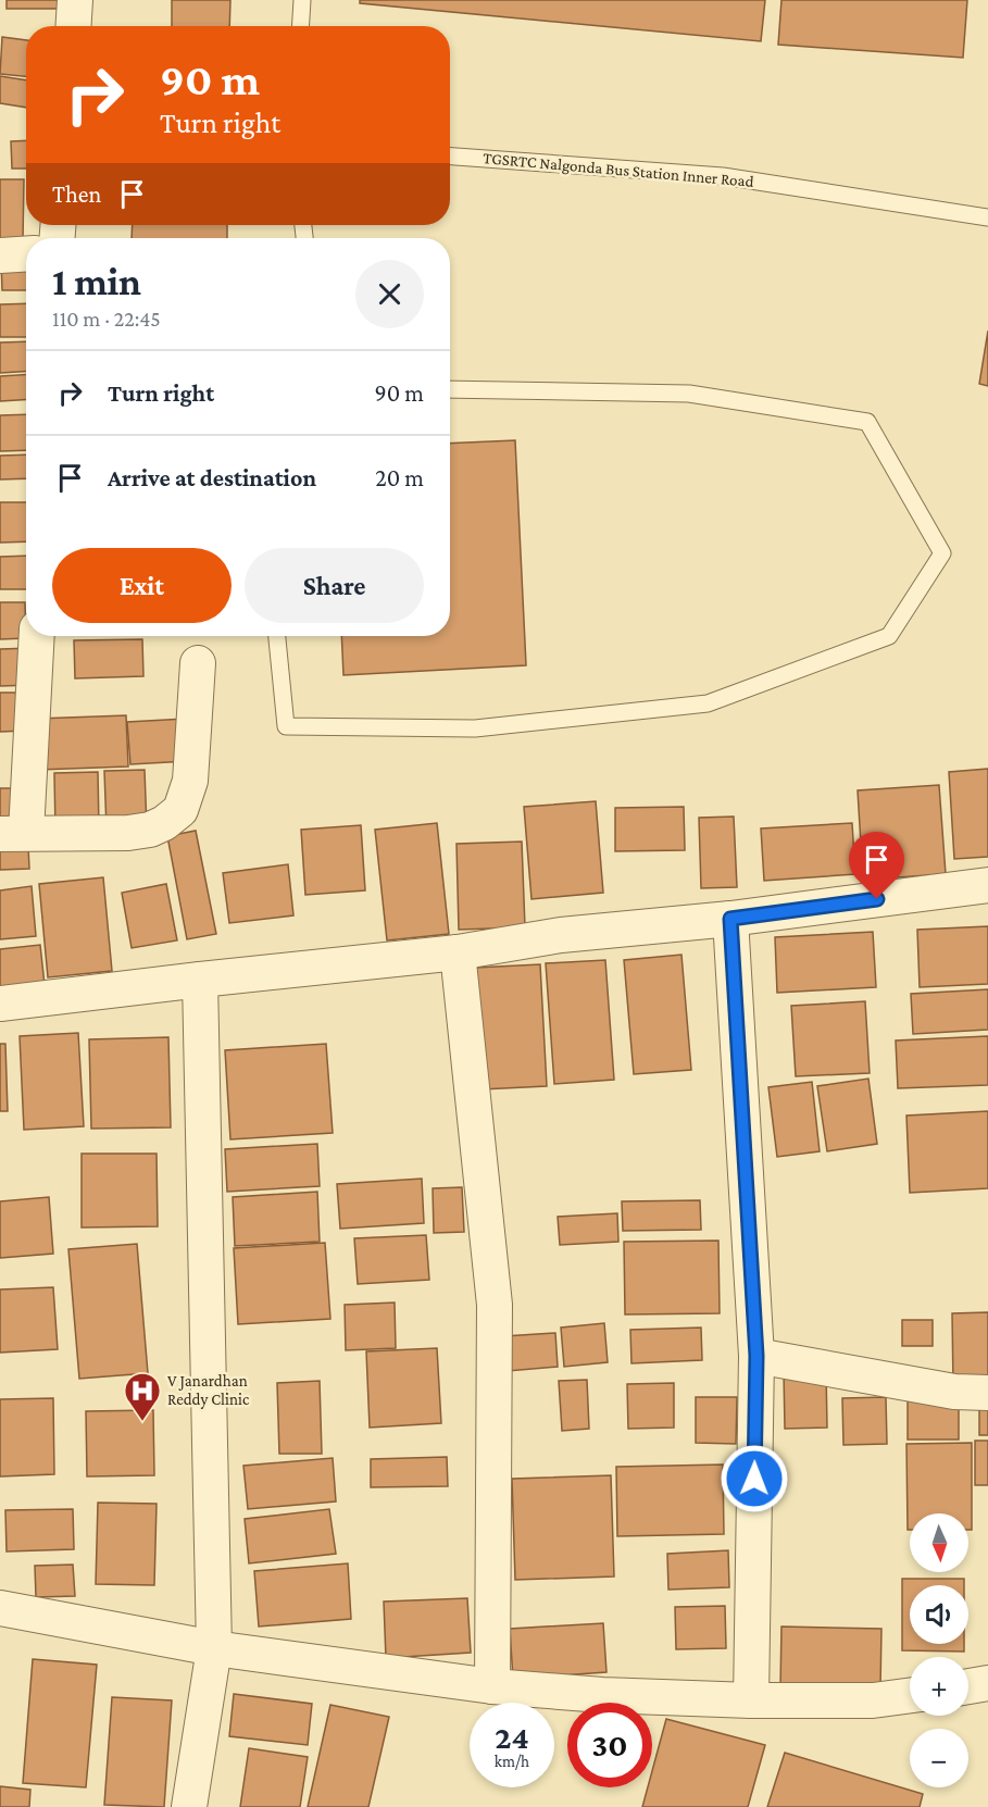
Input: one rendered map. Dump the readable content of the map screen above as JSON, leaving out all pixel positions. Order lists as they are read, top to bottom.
{
  "streets": {
    "lane": ["TGSRTC Nalgonda Bus Station Inner Road"]
  },
  "places": {
    "hospital": ["V Janardhan Reddy Clinic"]
  },
  "north": "bottom",
  "page": {
    "turn": ["90 m", "Turn right"],
    "then": "Then",
    "heading": ["1 min", "110 m · 22:45"],
    "list": [
      {
        "name": "Turn right",
        "value": "90 m"
      },
      {
        "name": "Arrive at destination",
        "value": "20 m"
      }
    ],
    "buttons": ["Exit", "Share"],
    "map_buttons": ["+", "−"],
    "speed": "24 km/h",
    "limit": "30"
  }
}
